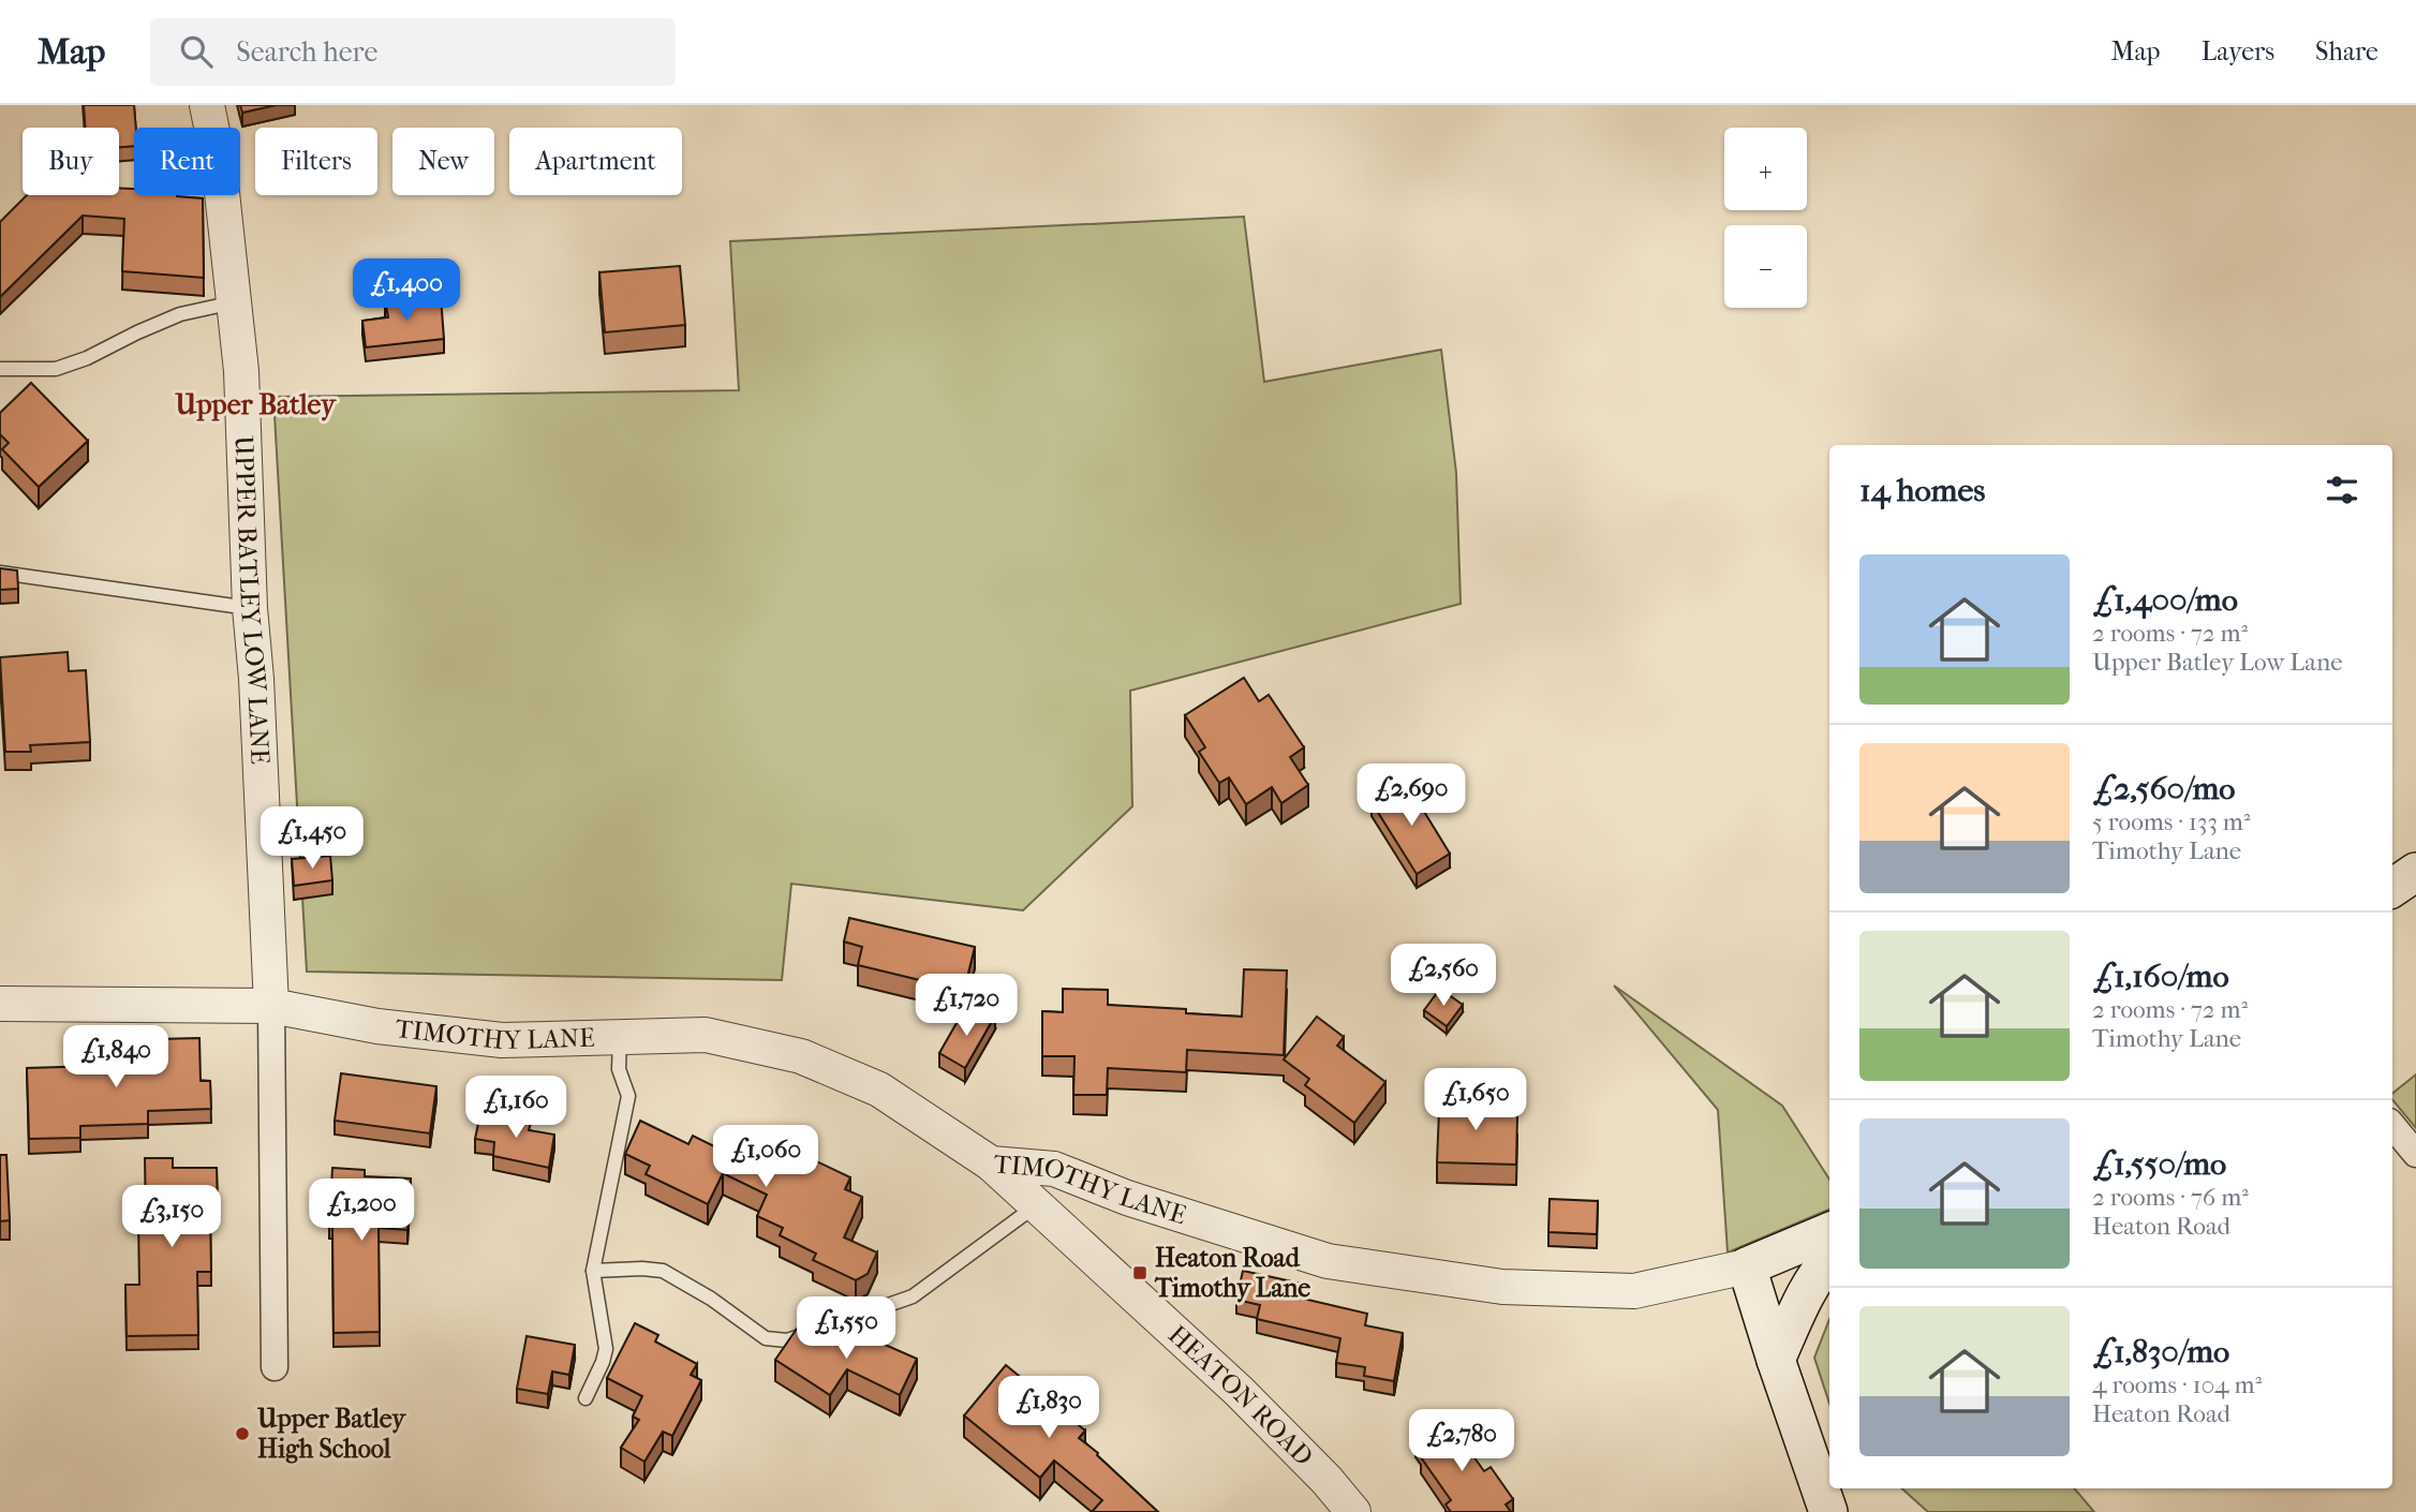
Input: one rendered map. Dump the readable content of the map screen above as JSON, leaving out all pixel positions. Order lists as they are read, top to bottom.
{
  "streets": {
    "main road": ["TIMOTHY LANE"],
    "street": ["UPPER BATLEY LOW LANE", "HEATON ROAD"]
  },
  "crossings": [
    ["UPPER BATLEY LOW LANE", "TIMOTHY LANE"],
    ["TIMOTHY LANE", "HEATON ROAD"]
  ],
  "districts": ["Upper Batley"],
  "places": {
    "transit": ["Heaton Road Timothy Lane"],
    "other": ["Upper Batley High School"]
  },
  "page": {
    "header": "Map",
    "search": "Search here",
    "nav": ["Map", "Layers", "Share"],
    "map_buttons": ["+", "−"],
    "chip": [
      "Buy",
      "Rent",
      "Filters",
      "New",
      "Apartment"
    ],
    "price": [
      "£1,400",
      "£2,690",
      "£1,450",
      "£2,560",
      "£1,720",
      "£1,840",
      "£1,650",
      "£1,160",
      "£1,060",
      "£1,200",
      "£3,150",
      "£1,550",
      "£1,830",
      "£2,780"
    ],
    "heading": "14 homes",
    "list": [
      {
        "name": "£1,400/mo",
        "note": "2 rooms · 72 m² · Upper Batley Low Lane"
      },
      {
        "name": "£2,560/mo",
        "note": "5 rooms · 133 m² · Timothy Lane"
      },
      {
        "name": "£1,160/mo",
        "note": "2 rooms · 72 m² · Timothy Lane"
      },
      {
        "name": "£1,550/mo",
        "note": "2 rooms · 76 m² · Heaton Road"
      },
      {
        "name": "£1,830/mo",
        "note": "4 rooms · 104 m² · Heaton Road"
      }
    ]
  }
}
